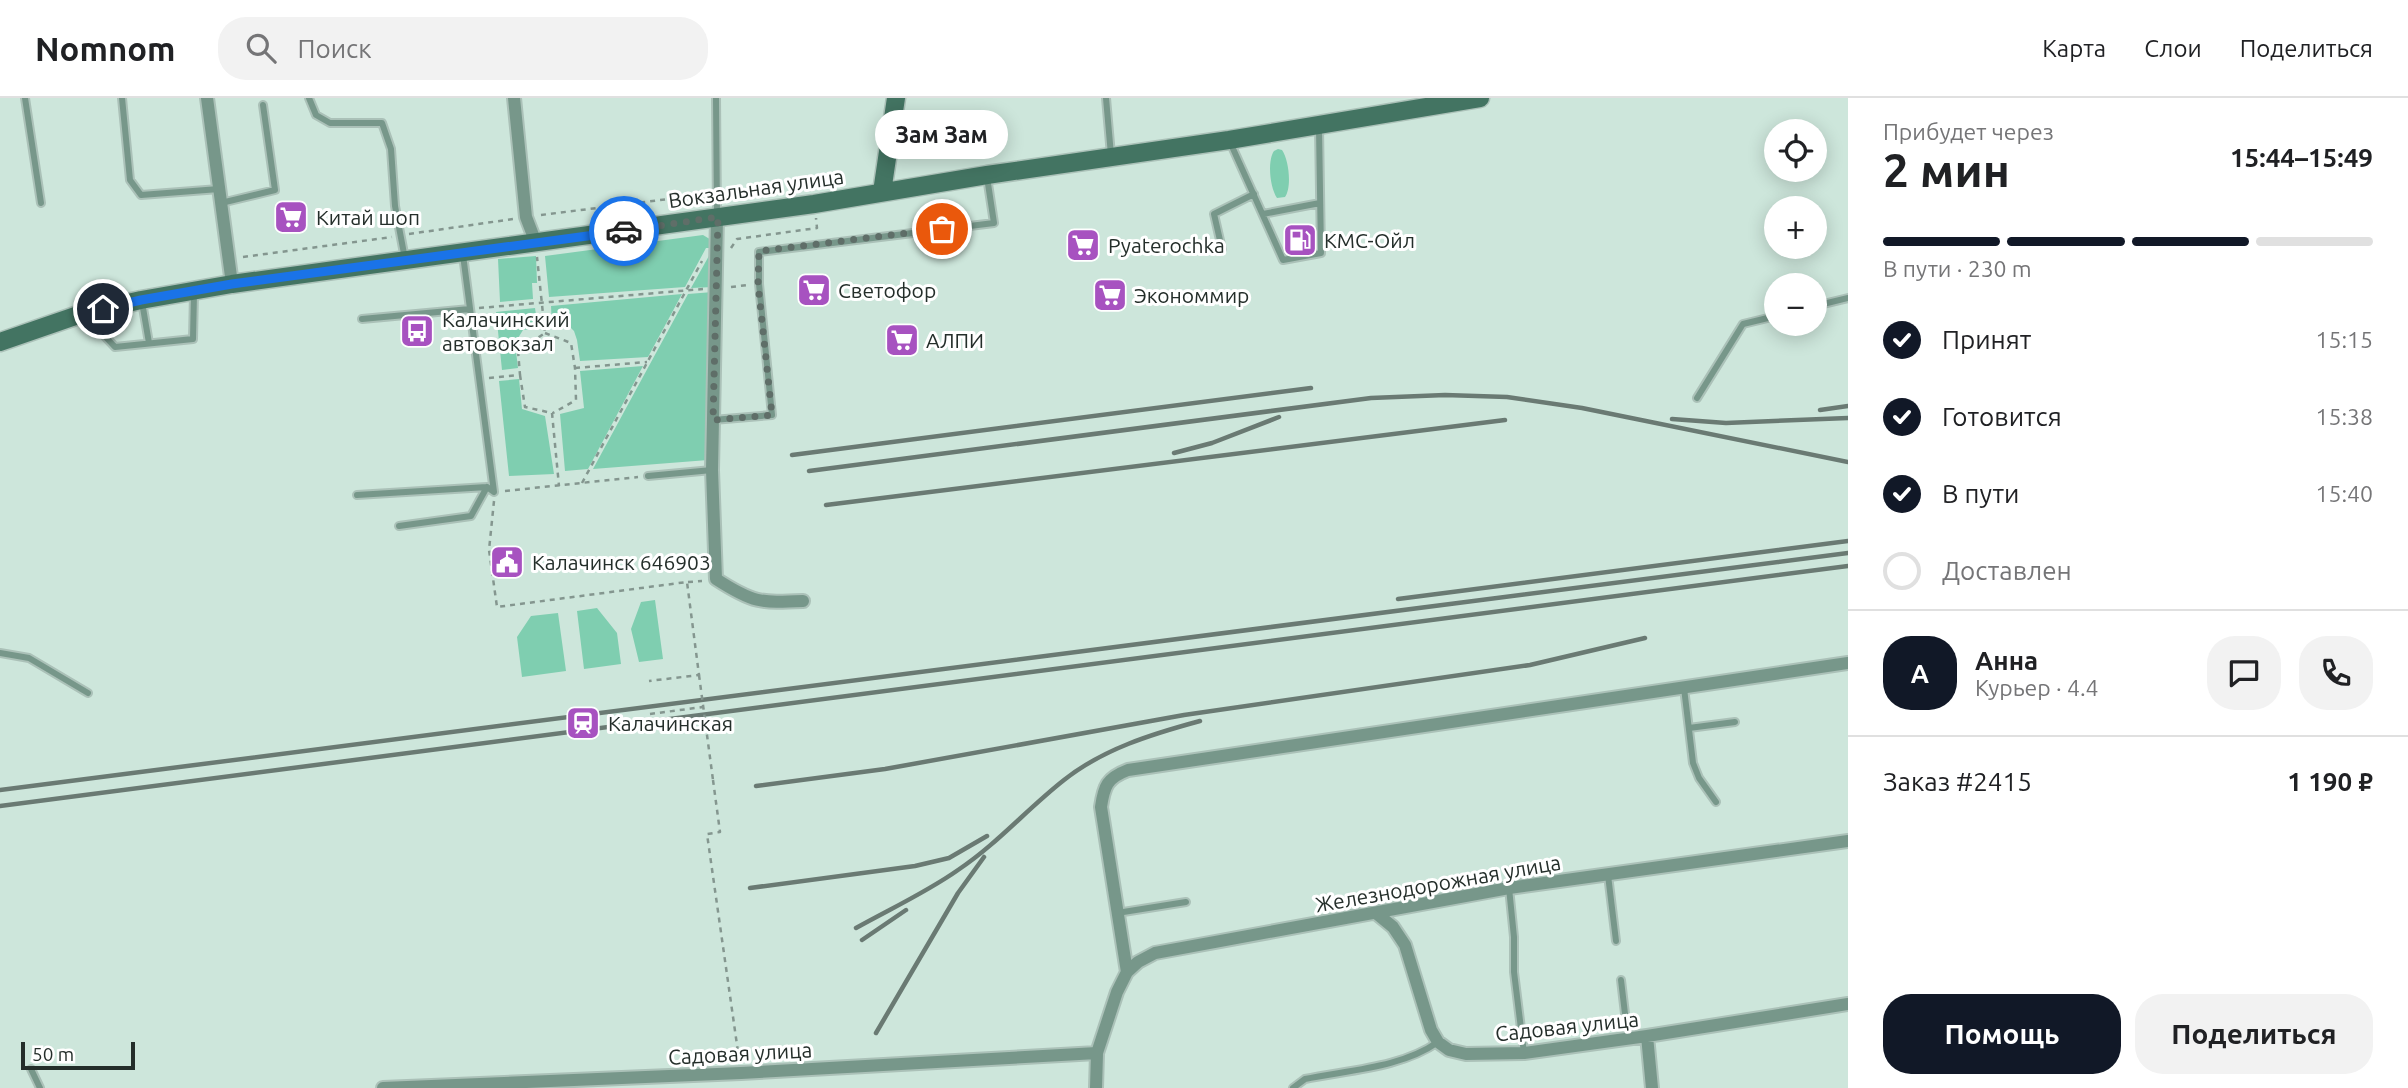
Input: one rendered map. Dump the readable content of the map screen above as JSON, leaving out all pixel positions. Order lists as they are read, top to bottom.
{
  "streets": {
    "main road": ["Вокзальная улица"],
    "street": ["Железнодорожная улица", "Садовая улица"]
  },
  "places": {
    "supermarket": [
      "Китай шоп",
      "Pyaterochka",
      "Светофор",
      "Экономмир",
      "АЛПИ"
    ],
    "other": ["Зам Зам"],
    "fuel station": ["КМС-Ойл"],
    "bus stop": ["Калачинский автовокзал"],
    "public building": ["Калачинск 646903"],
    "station": ["Калачинская"]
  },
  "scale_bar": "50 m",
  "page": {
    "header": "Nomnom",
    "search": "Поиск",
    "nav": ["Карта", "Слои", "Поделиться"],
    "heading": ["2 мин", "Прибудет через", "15:44–15:49"],
    "panel": [
      "Анна",
      "Курьер · 4.4",
      "Заказ #2415",
      "1 190 ₽"
    ],
    "bubble": "Зам Зам",
    "map_buttons": ["+", "−"],
    "bar": "В пути · 230 m",
    "list": [
      ["Принят", "15:15"],
      ["Готовится", "15:38"],
      ["В пути", "15:40"],
      "Доставлен"
    ],
    "round": "А",
    "buttons": ["Помощь", "Поделиться"],
    "scale": "50 m"
  }
}
